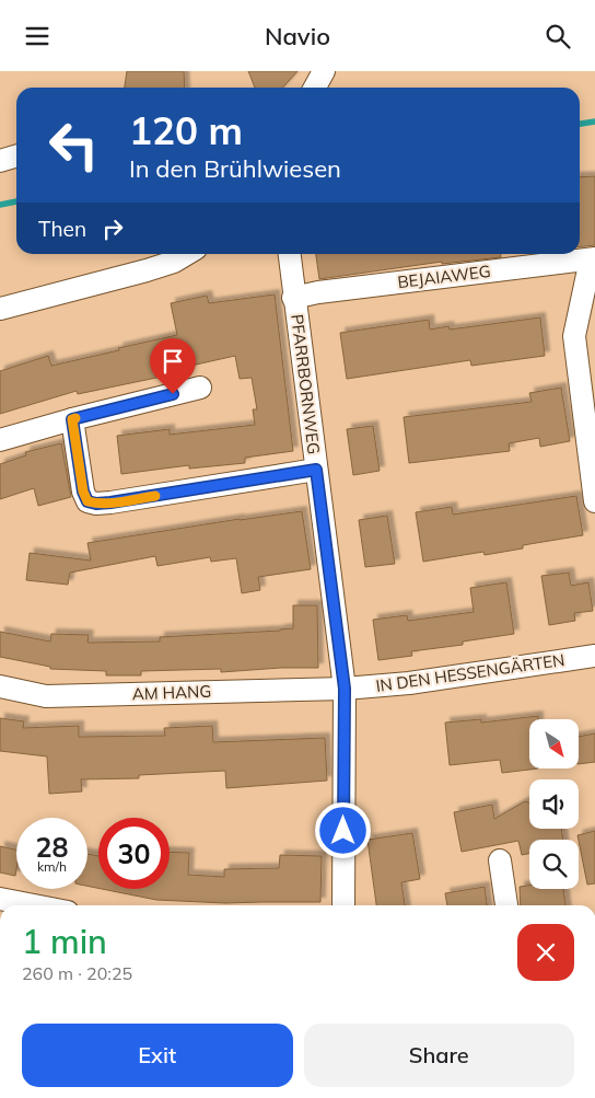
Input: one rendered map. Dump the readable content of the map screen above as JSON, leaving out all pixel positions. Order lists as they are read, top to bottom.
{
  "streets": {
    "street": [
      "BEJAIAWEG",
      "PFARRBORNWEG",
      "IN DEN HESSENGÄRTEN",
      "AM HANG"
    ]
  },
  "crossings": [
    ["BEJAIAWEG", "PFARRBORNWEG"],
    ["PFARRBORNWEG", "IN DEN HESSENGÄRTEN"],
    ["PFARRBORNWEG", "AM HANG"],
    ["IN DEN HESSENGÄRTEN", "AM HANG"]
  ],
  "north": "bottom right",
  "page": {
    "header": "Navio",
    "turn": ["120 m", "In den Brühlwiesen"],
    "then": "Then",
    "speed": "28 km/h",
    "limit": "30",
    "heading": ["1 min", "260 m · 20:25"],
    "buttons": ["Exit", "Share"]
  }
}
